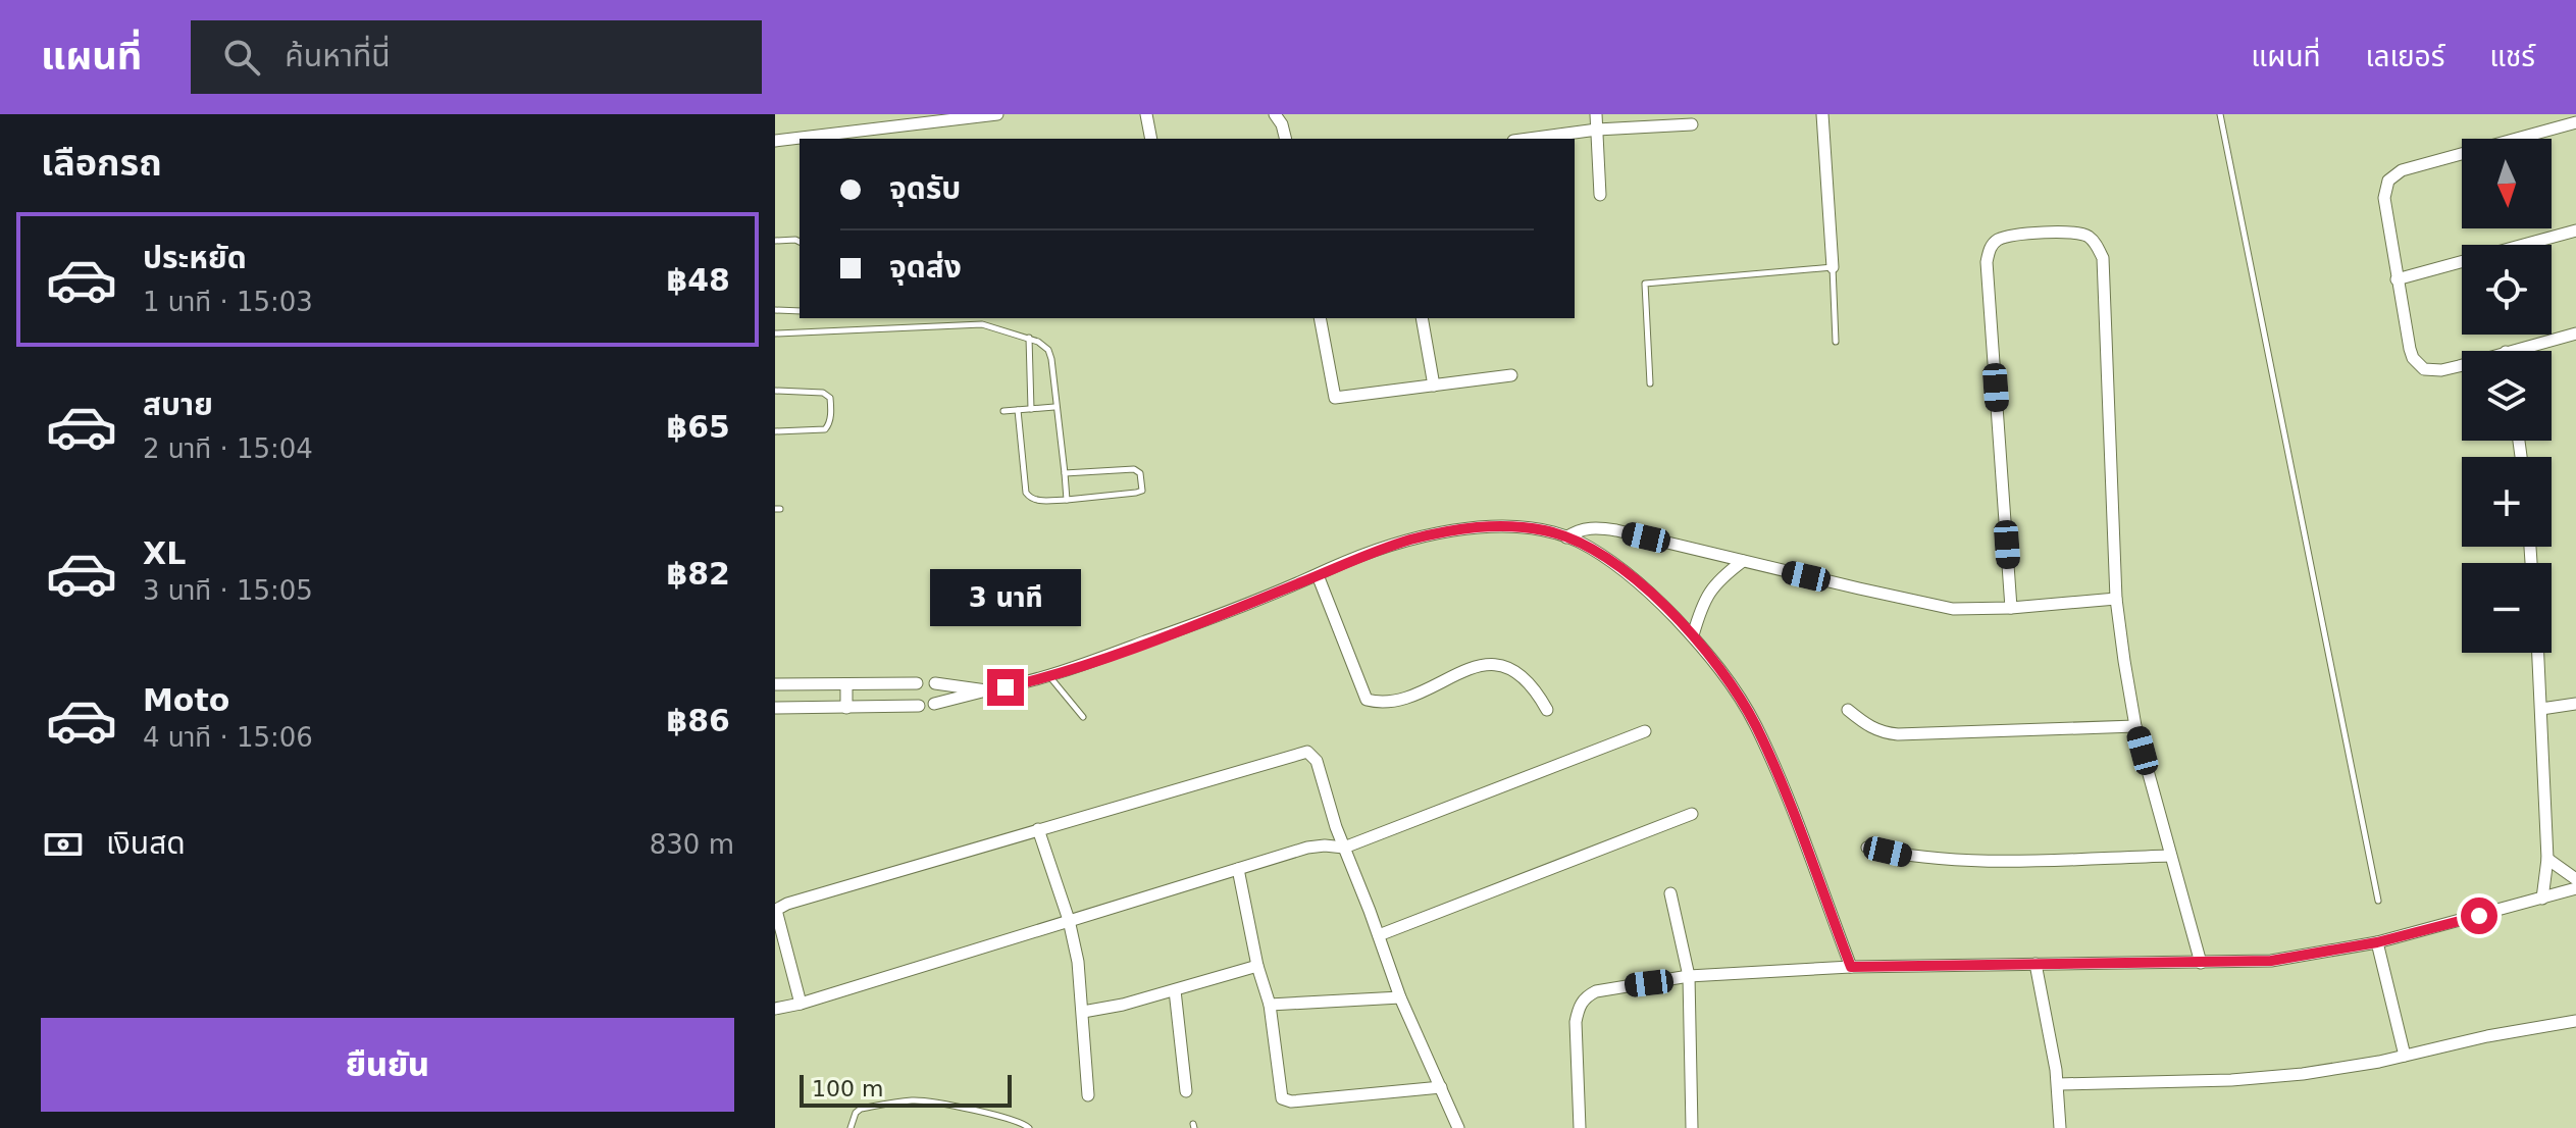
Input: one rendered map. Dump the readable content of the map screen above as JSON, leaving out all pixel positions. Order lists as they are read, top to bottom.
{
  "scale_bar": "100 m",
  "north": "bottom",
  "page": {
    "header": "แผนที่",
    "search": "ค้นหาที่นี่",
    "nav": ["แผนที่", "เลเยอร์", "แชร์"],
    "heading": "เลือกรถ",
    "map_buttons": ["+", "−"],
    "banner": ["จุดรับ", "จุดส่ง"],
    "list": [
      {
        "name": "ประหยัด",
        "note": "1 นาที · 15:03",
        "value": "฿48"
      },
      {
        "name": "สบาย",
        "note": "2 นาที · 15:04",
        "value": "฿65"
      },
      {
        "name": "XL",
        "note": "3 นาที · 15:05",
        "value": "฿82"
      },
      {
        "name": "Moto",
        "note": "4 นาที · 15:06",
        "value": "฿86"
      }
    ],
    "bubble": "3 นาที",
    "pay": ["เงินสด", "830 m"],
    "buttons": "ยืนยัน",
    "scale": "100 m"
  }
}
